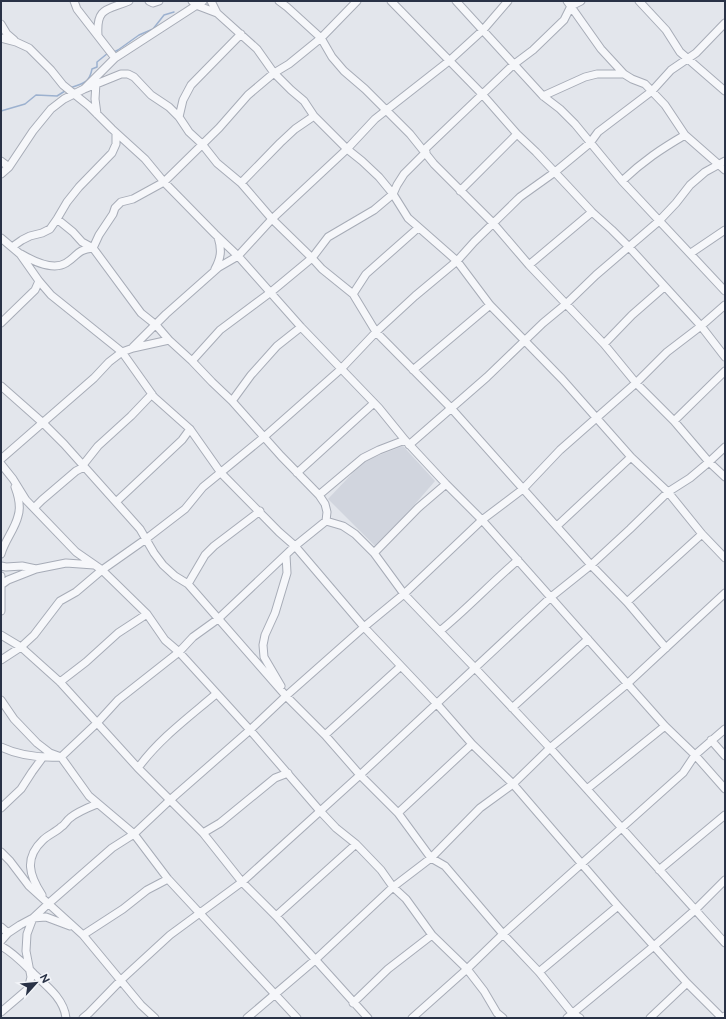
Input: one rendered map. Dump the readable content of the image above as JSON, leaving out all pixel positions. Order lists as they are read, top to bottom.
{
  "north": "top right"
}
